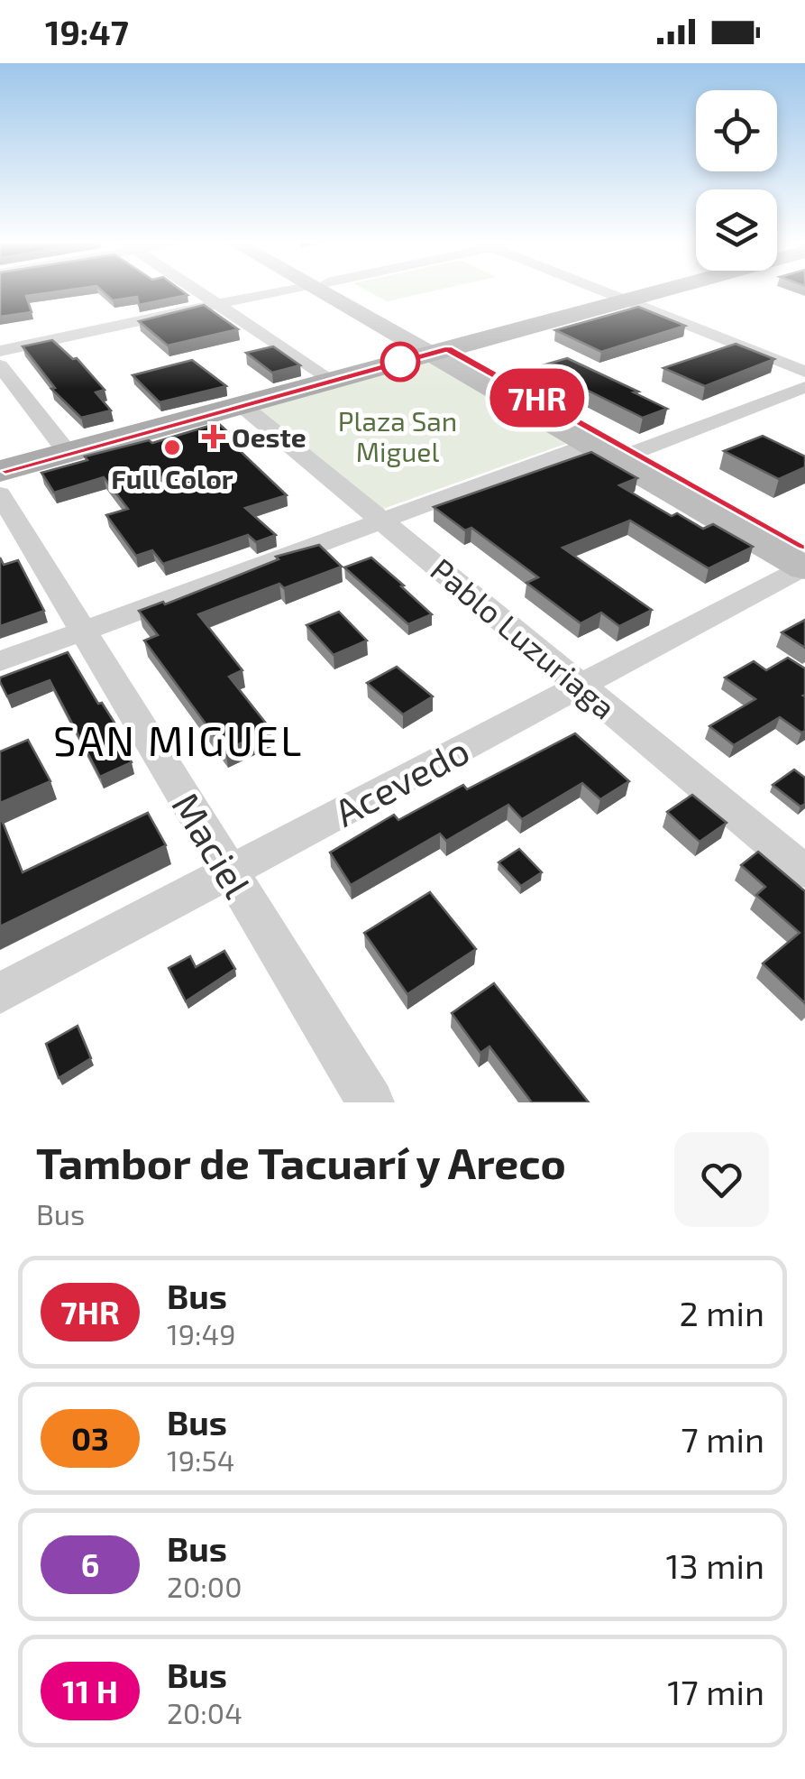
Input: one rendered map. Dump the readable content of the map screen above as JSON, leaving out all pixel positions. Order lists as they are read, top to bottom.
{
  "streets": {
    "street": ["Pablo Luzuriaga", "Acevedo", "Maciel"]
  },
  "crossings": [
    ["Pablo Luzuriaga", "Acevedo"],
    ["Acevedo", "Maciel"]
  ],
  "districts": ["SAN MIGUEL"],
  "parks": ["Plaza San Miguel"],
  "places": {
    "health": ["Oeste"],
    "other": ["Full Color"]
  },
  "lines": ["bus line 7HR"],
  "page": {
    "status": "19:47",
    "on_map": "7HR",
    "heading": ["Tambor de Tacuarí y Areco", "Bus"],
    "list": [
      {
        "mark": "7HR",
        "name": "Bus",
        "note": "19:49",
        "value": "2 min"
      },
      {
        "mark": "03",
        "name": "Bus",
        "note": "19:54",
        "value": "7 min"
      },
      {
        "mark": "6",
        "name": "Bus",
        "note": "20:00",
        "value": "13 min"
      },
      {
        "mark": "11 H",
        "name": "Bus",
        "note": "20:04",
        "value": "17 min"
      }
    ]
  }
}
